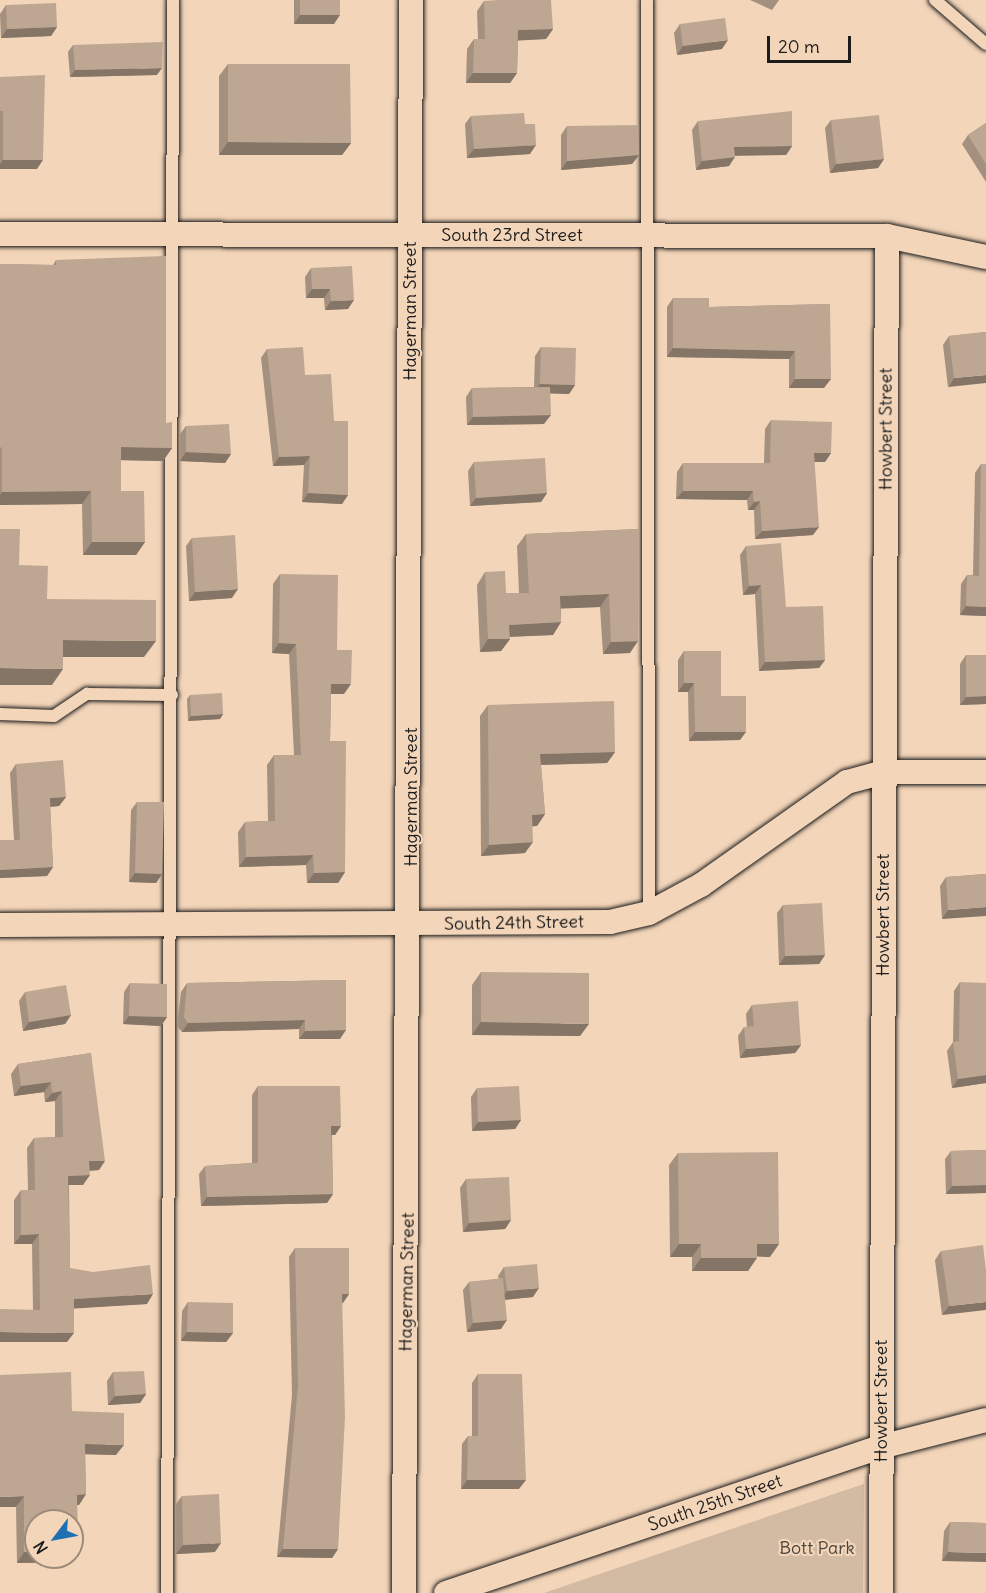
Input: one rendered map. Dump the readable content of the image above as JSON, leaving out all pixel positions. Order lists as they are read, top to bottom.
{
  "streets": {
    "street": [
      "South 23rd Street",
      "Hagerman Street",
      "Howbert Street",
      "South 24th Street",
      "South 25th Street"
    ]
  },
  "crossings": [
    ["South 23rd Street", "Hagerman Street"],
    ["South 23rd Street", "Howbert Street"],
    ["Hagerman Street", "South 24th Street"],
    ["Howbert Street", "South 24th Street"],
    ["Howbert Street", "South 25th Street"]
  ],
  "parks": ["Bott Park"],
  "scale_bar": "20 m",
  "north": "bottom left"
}
